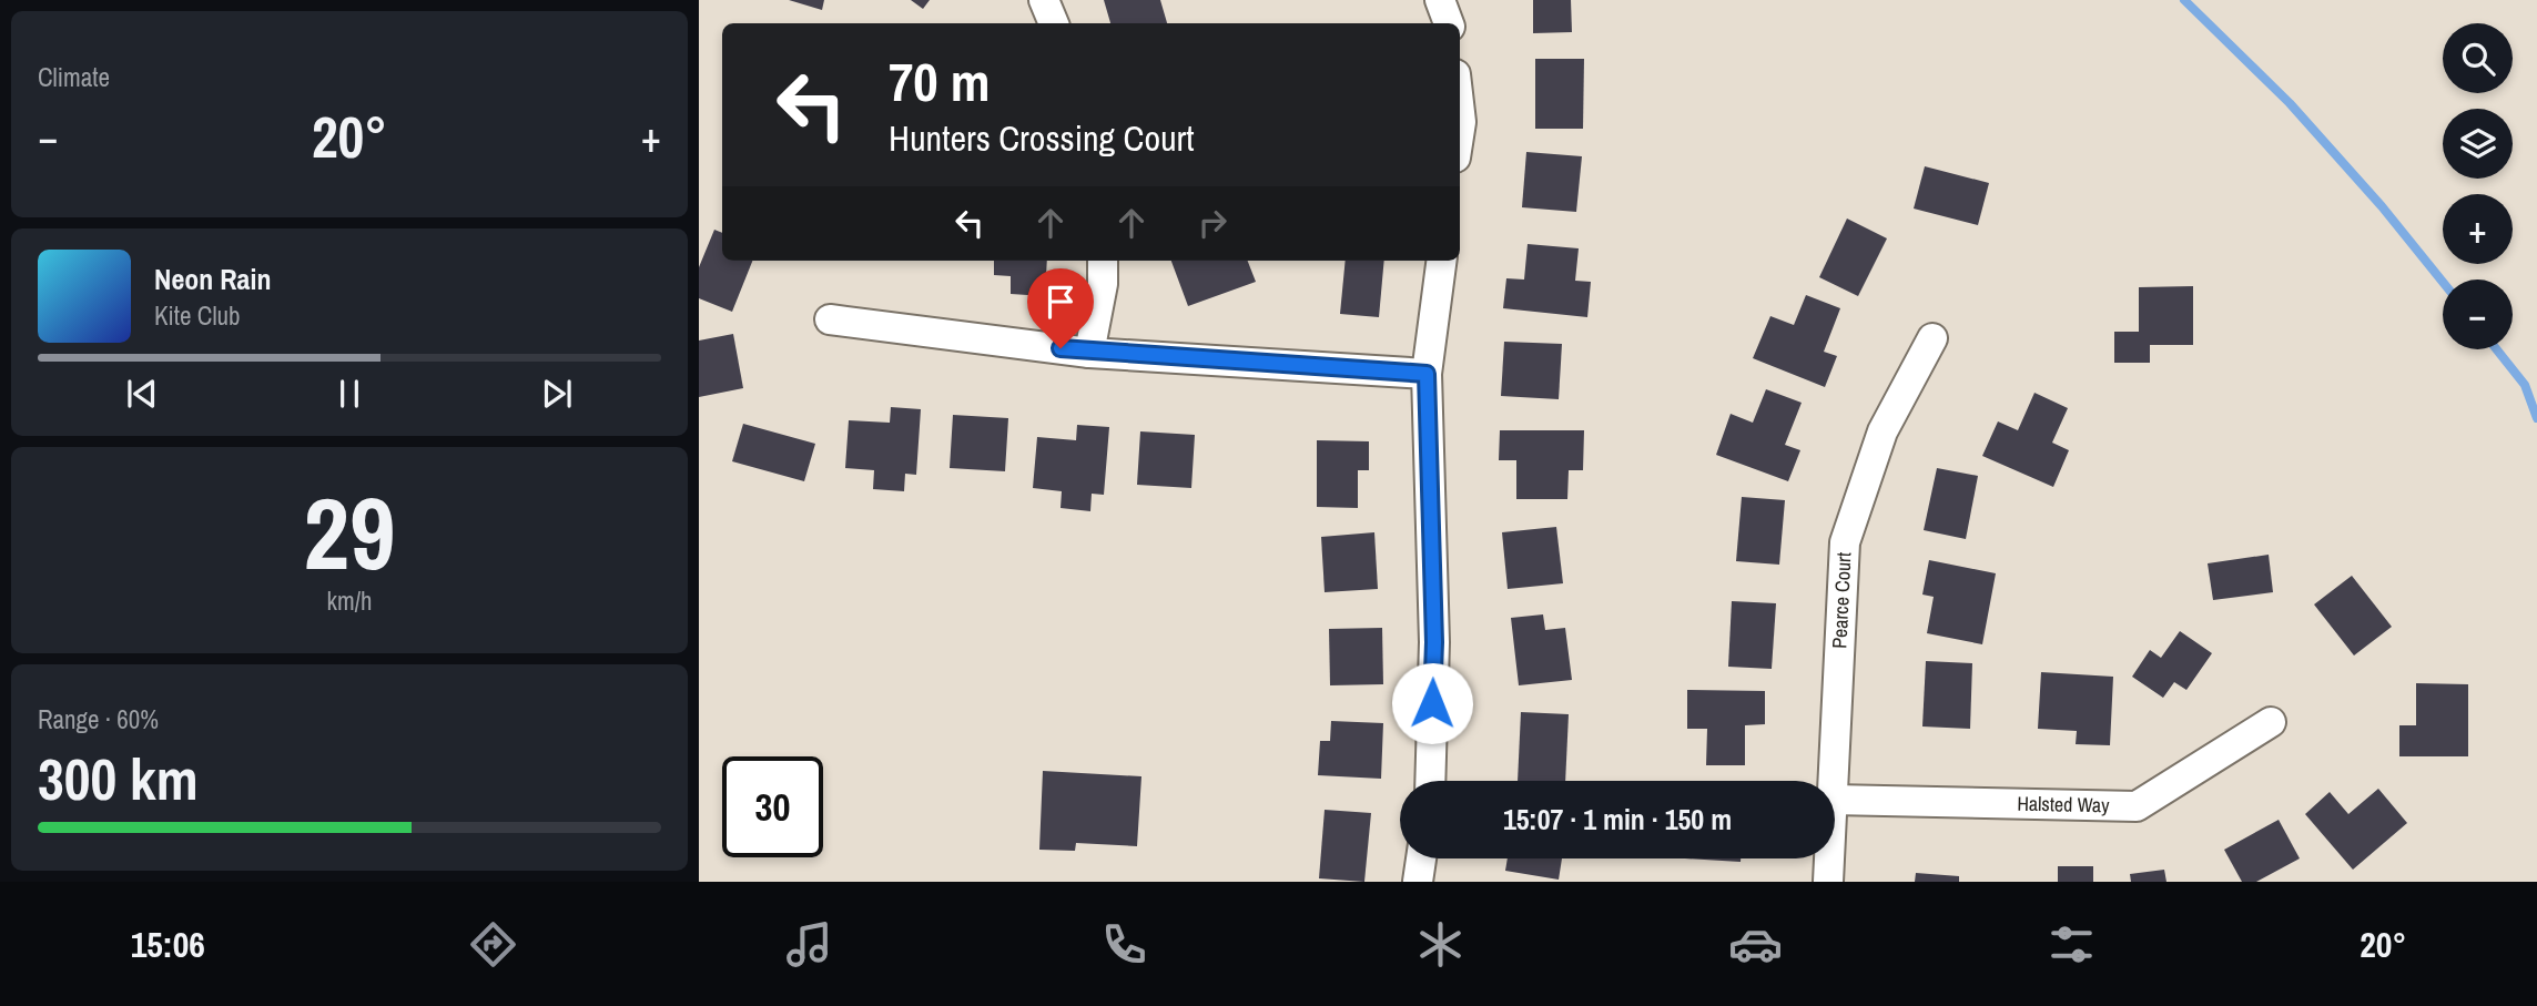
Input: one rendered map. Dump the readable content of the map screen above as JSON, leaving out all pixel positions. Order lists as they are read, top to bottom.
{
  "streets": {
    "street": ["Pearce Court", "Halsted Way"]
  },
  "page": {
    "tile": [
      "Climate",
      ["29", "km/h"],
      ["Range · 60%", "300 km"]
    ],
    "map_buttons": ["+", "−"],
    "turn": ["70 m", "Hunters Crossing Court"],
    "heat": ["−", "20°", "+"],
    "song": ["Neon Rain", "Kite Club"],
    "limit": "30",
    "trip": "15:07 · 1 min · 150 m",
    "tabs": ["15:06", "20°"]
  }
}
